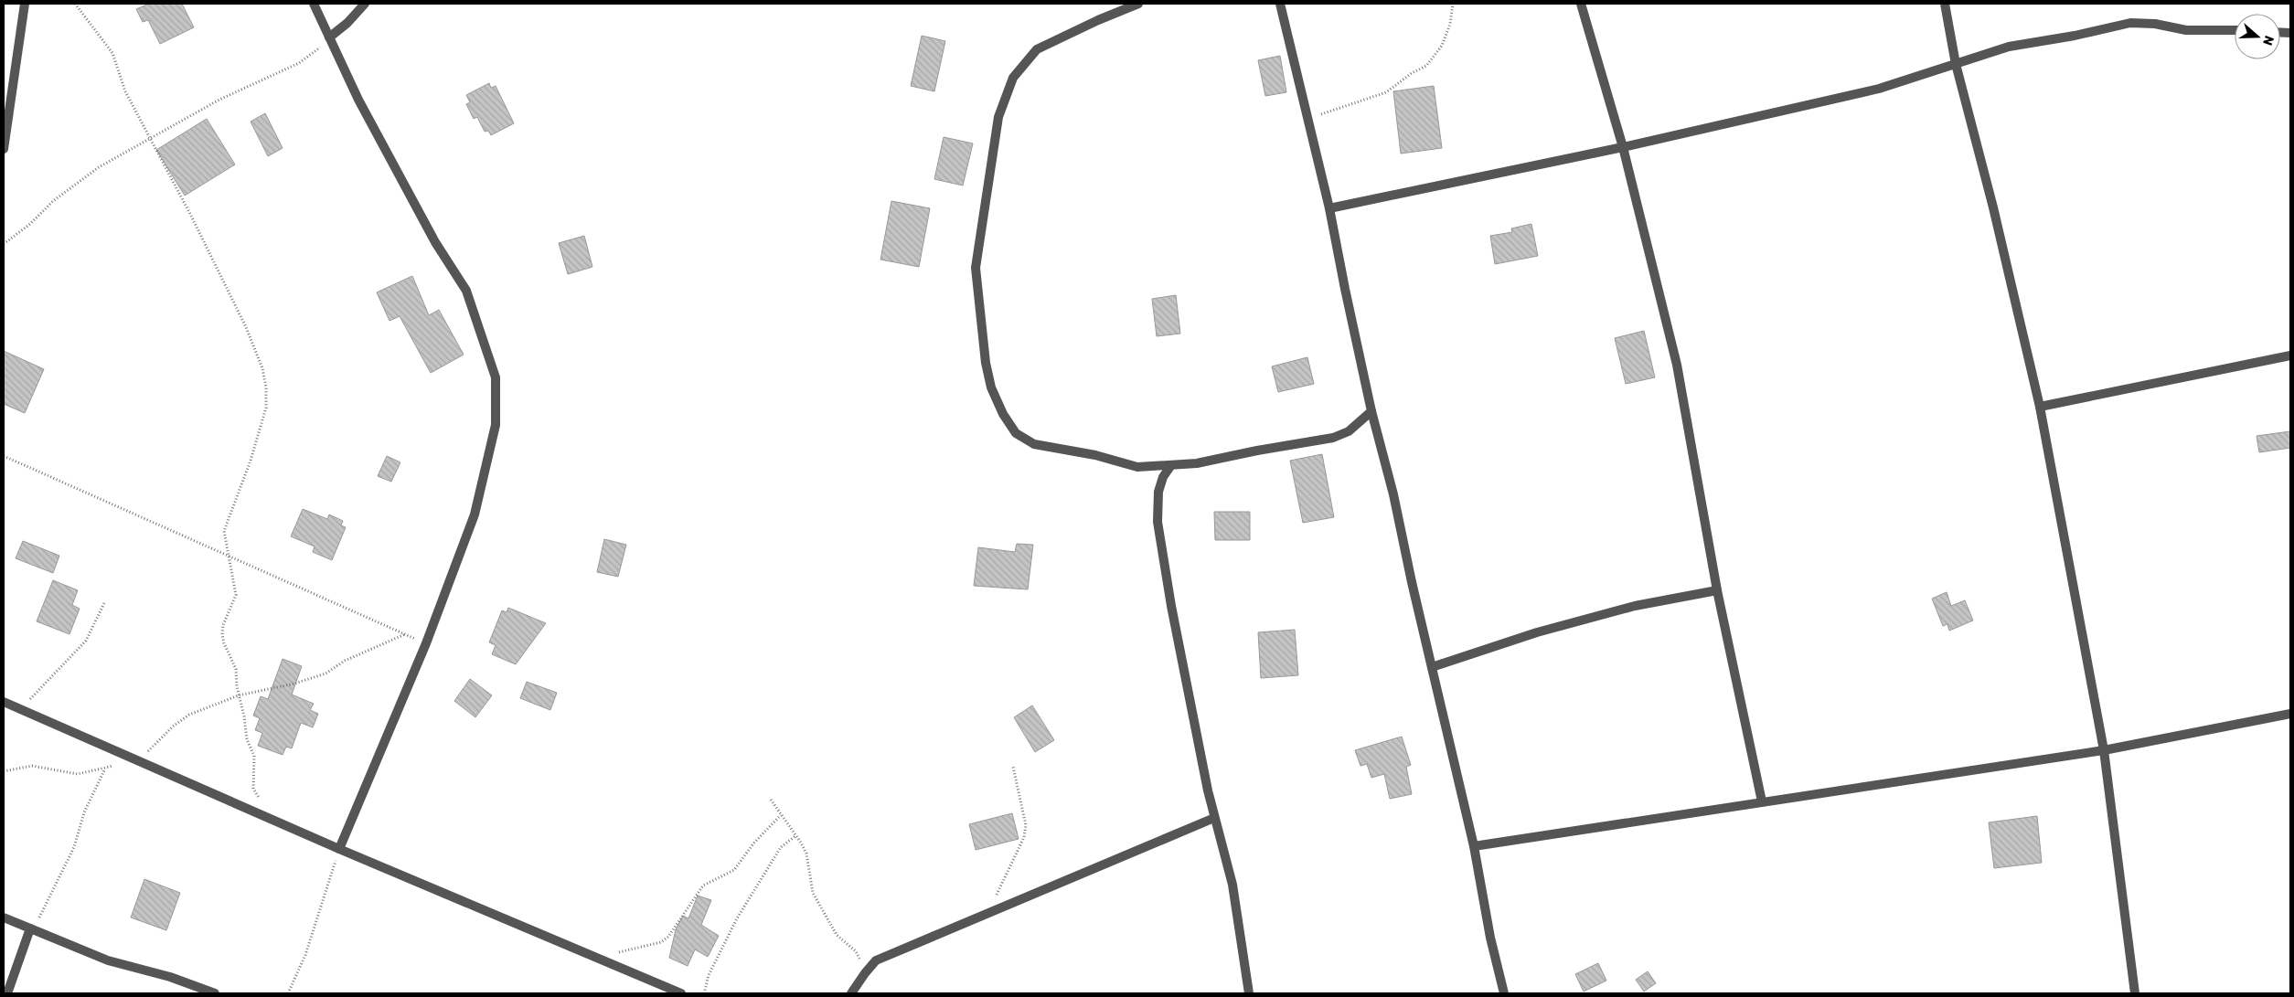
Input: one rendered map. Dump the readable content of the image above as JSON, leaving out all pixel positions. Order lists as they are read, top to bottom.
{
  "north": "right"
}
